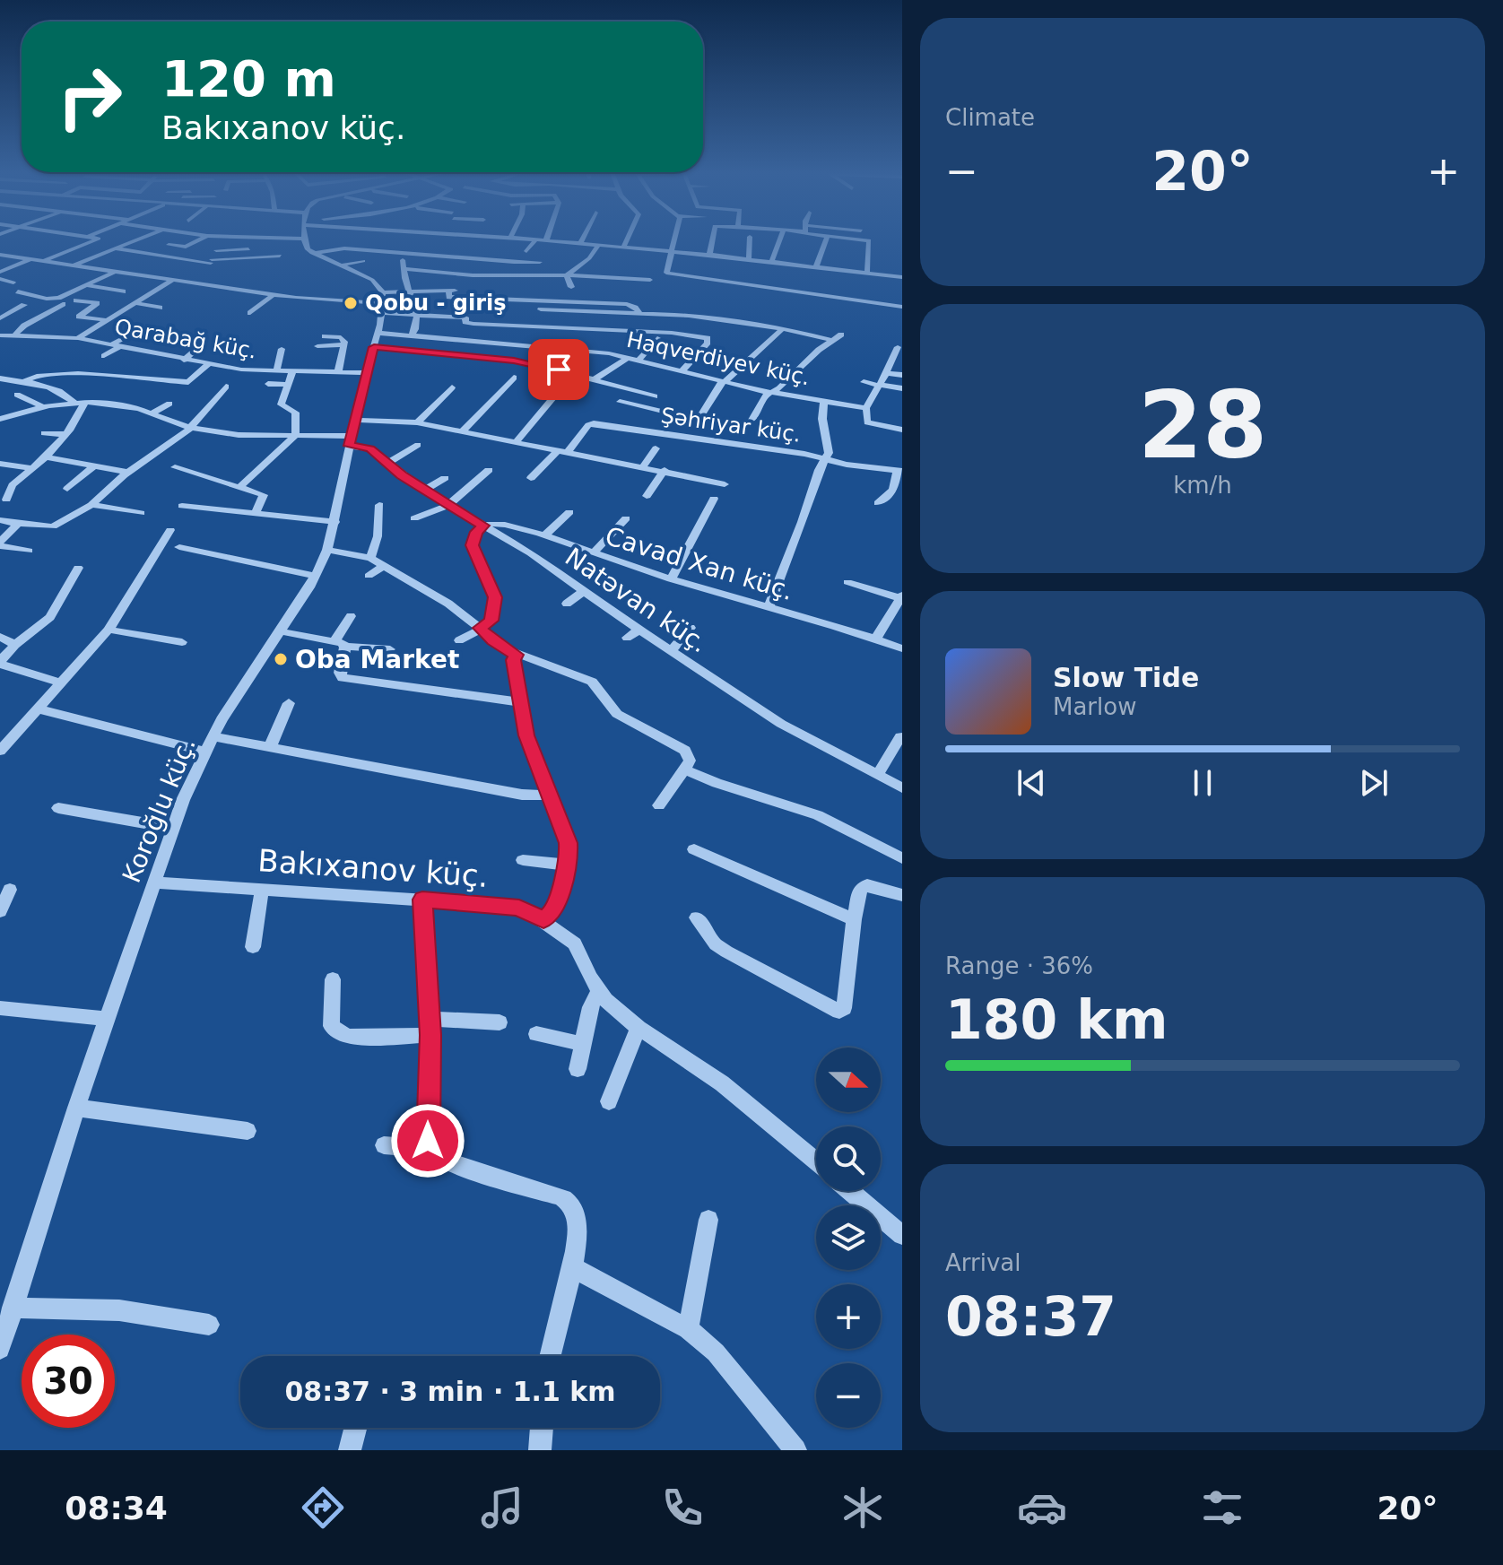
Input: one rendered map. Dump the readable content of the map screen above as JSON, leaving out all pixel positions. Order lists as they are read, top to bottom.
{
  "streets": {
    "street": [
      "Qarabağ küç.",
      "Haqverdiyev küç.",
      "Şəhriyar küç.",
      "Cavad Xan küç.",
      "Natəvan küç.",
      "Koroğlu küç.",
      "Bakıxanov küç."
    ]
  },
  "crossings": [
    ["Qarabağ küç.", "Koroğlu küç."],
    ["Haqverdiyev küç.", "Koroğlu küç."],
    ["Cavad Xan küç.", "Natəvan küç."],
    ["Natəvan küç.", "Koroğlu küç."],
    ["Koroğlu küç.", "Bakıxanov küç."]
  ],
  "places": ["Qobu - giriş", "Oba Market"],
  "north": "right",
  "page": {
    "tile": [
      "Climate",
      ["28", "km/h"],
      ["Range · 36%", "180 km"],
      ["Arrival", "08:37"]
    ],
    "turn": ["120 m", "Bakıxanov küç."],
    "heat": ["−", "20°", "+"],
    "song": ["Slow Tide", "Marlow"],
    "map_buttons": ["+", "−"],
    "limit": "30",
    "trip": "08:37 · 3 min · 1.1 km",
    "tabs": ["08:34", "20°"]
  }
}
